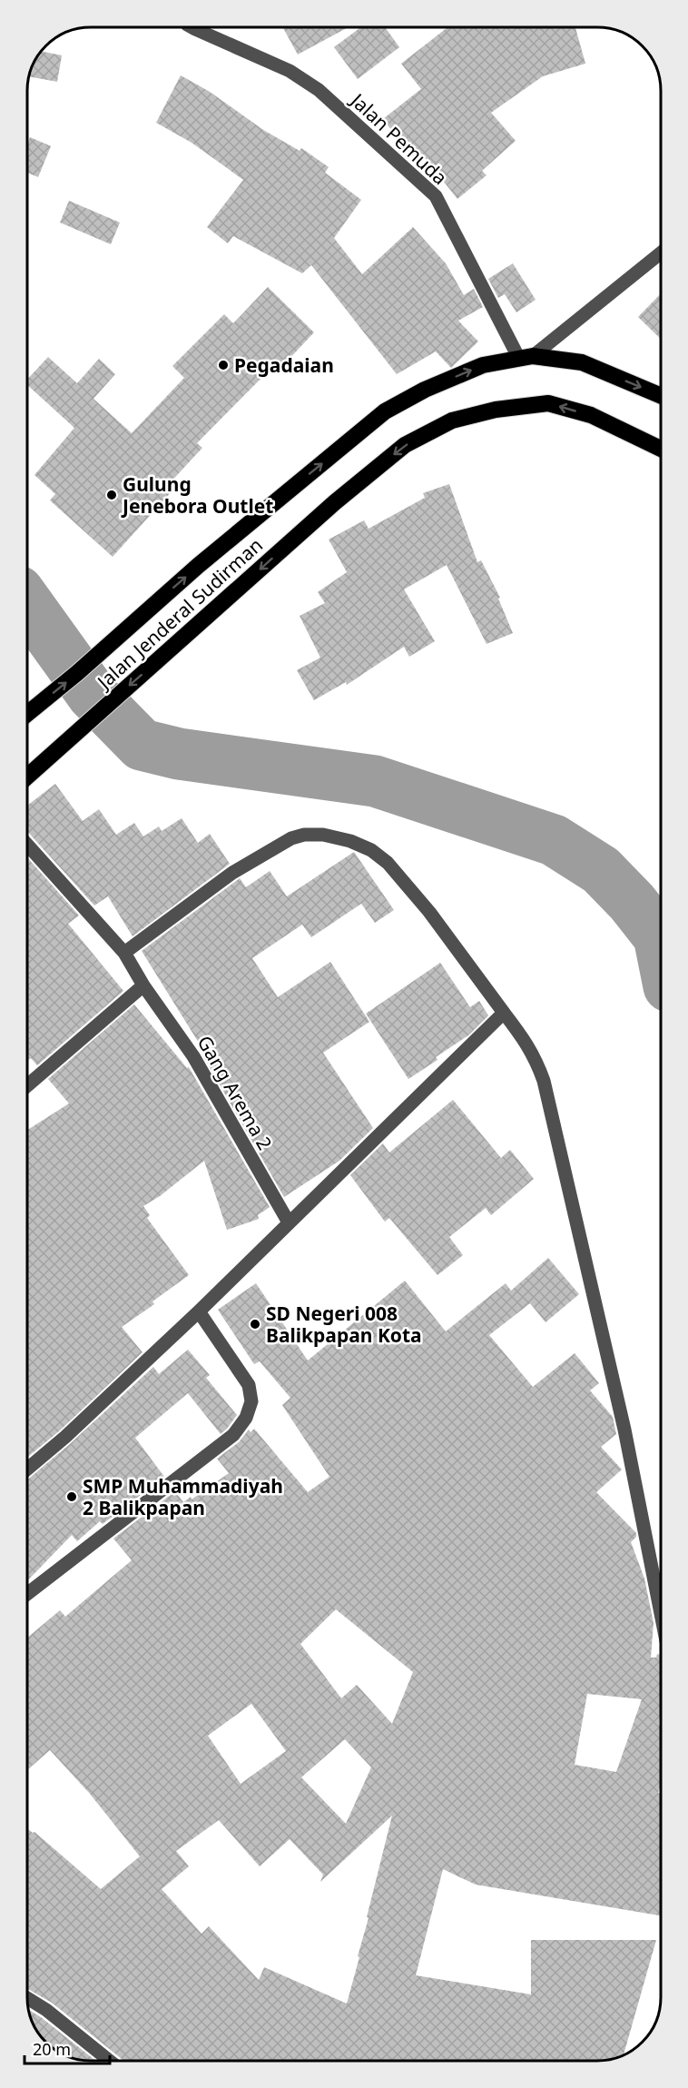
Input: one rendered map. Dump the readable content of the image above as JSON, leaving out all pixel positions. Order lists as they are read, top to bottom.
{
  "streets": {
    "highway": ["Jalan Jenderal Sudirman"],
    "street": ["Jalan Pemuda", "Gang Arema 2"]
  },
  "crossings": [
    ["Jalan Pemuda", "Jalan Jenderal Sudirman"]
  ],
  "places": [
    "Pegadaian",
    "Gulung Jenebora Outlet",
    "SD Negeri 008 Balikpapan Kota",
    "SMP Muhammadiyah 2 Balikpapan"
  ],
  "scale_bar": "20 m"
}
